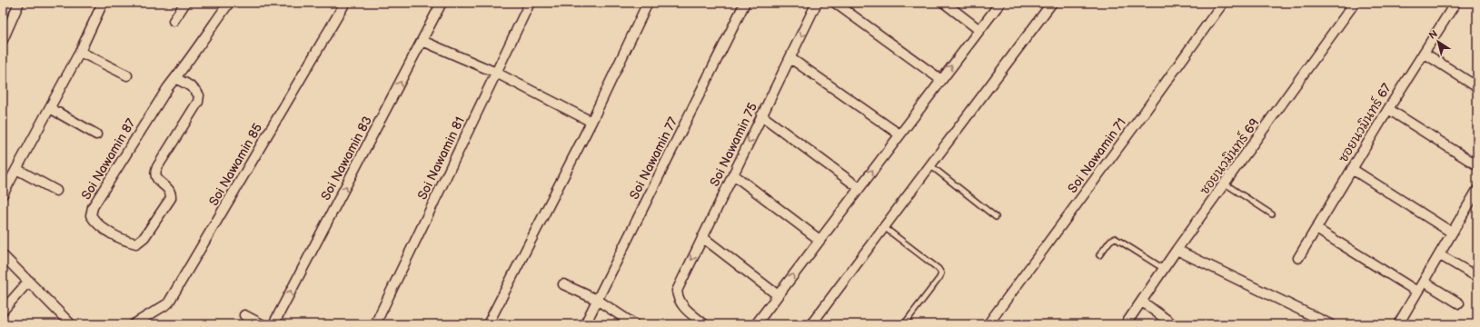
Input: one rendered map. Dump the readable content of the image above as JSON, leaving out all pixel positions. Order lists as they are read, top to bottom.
{
  "streets": {
    "street": [
      "ซอยนวมินทร์ 67",
      "Soi Nawamin 75",
      "Soi Nawamin 71",
      "ซอยนวมินทร์ 69",
      "Soi Nawamin 83",
      "Soi Nawamin 81",
      "Soi Nawamin 77",
      "Soi Nawamin 87",
      "Soi Nawamin 85"
    ]
  },
  "one_way": ["Soi Nawamin 75", "Soi Nawamin 83"],
  "north": "top left"
}
